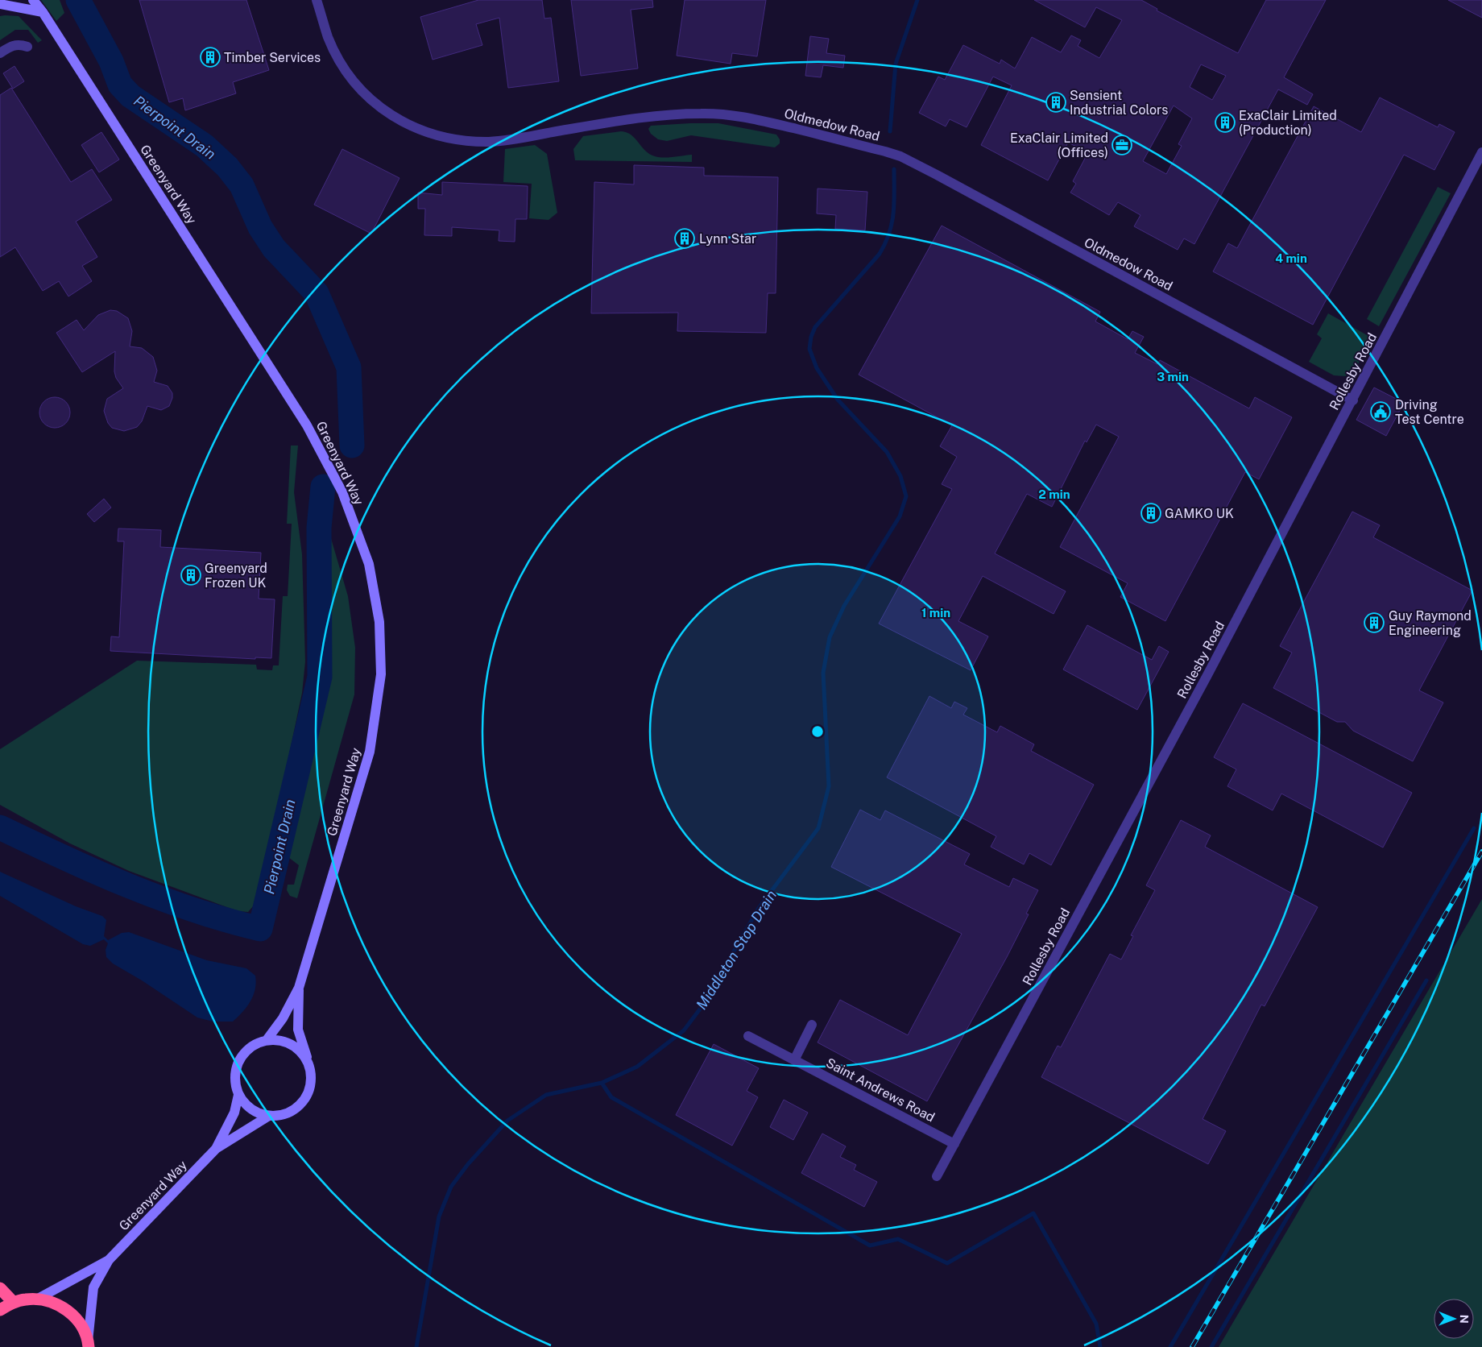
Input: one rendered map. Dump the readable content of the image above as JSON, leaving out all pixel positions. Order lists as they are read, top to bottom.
{
  "streets": {
    "street": [
      "Oldmedow Road",
      "Greenyard Way",
      "Rollesby Road",
      "Saint Andrews Road"
    ]
  },
  "crossings": [
    ["Oldmedow Road", "Rollesby Road"],
    ["Rollesby Road", "Saint Andrews Road"]
  ],
  "water": ["Pierpoint Drain", "Middleton Stop Drain"],
  "places": {
    "building": [
      "Timber Services",
      "Sensient Industrial Colors",
      "ExaClair Limited (Production)",
      "Lynn Star",
      "GAMKO UK",
      "Greenyard Frozen UK",
      "Guy Raymond Engineering"
    ],
    "office": ["ExaClair Limited (Offices)"],
    "public building": ["Driving Test Centre"]
  },
  "north": "right",
  "rings": [
    "4 min",
    "3 min",
    "2 min",
    "1 min"
  ]
}
